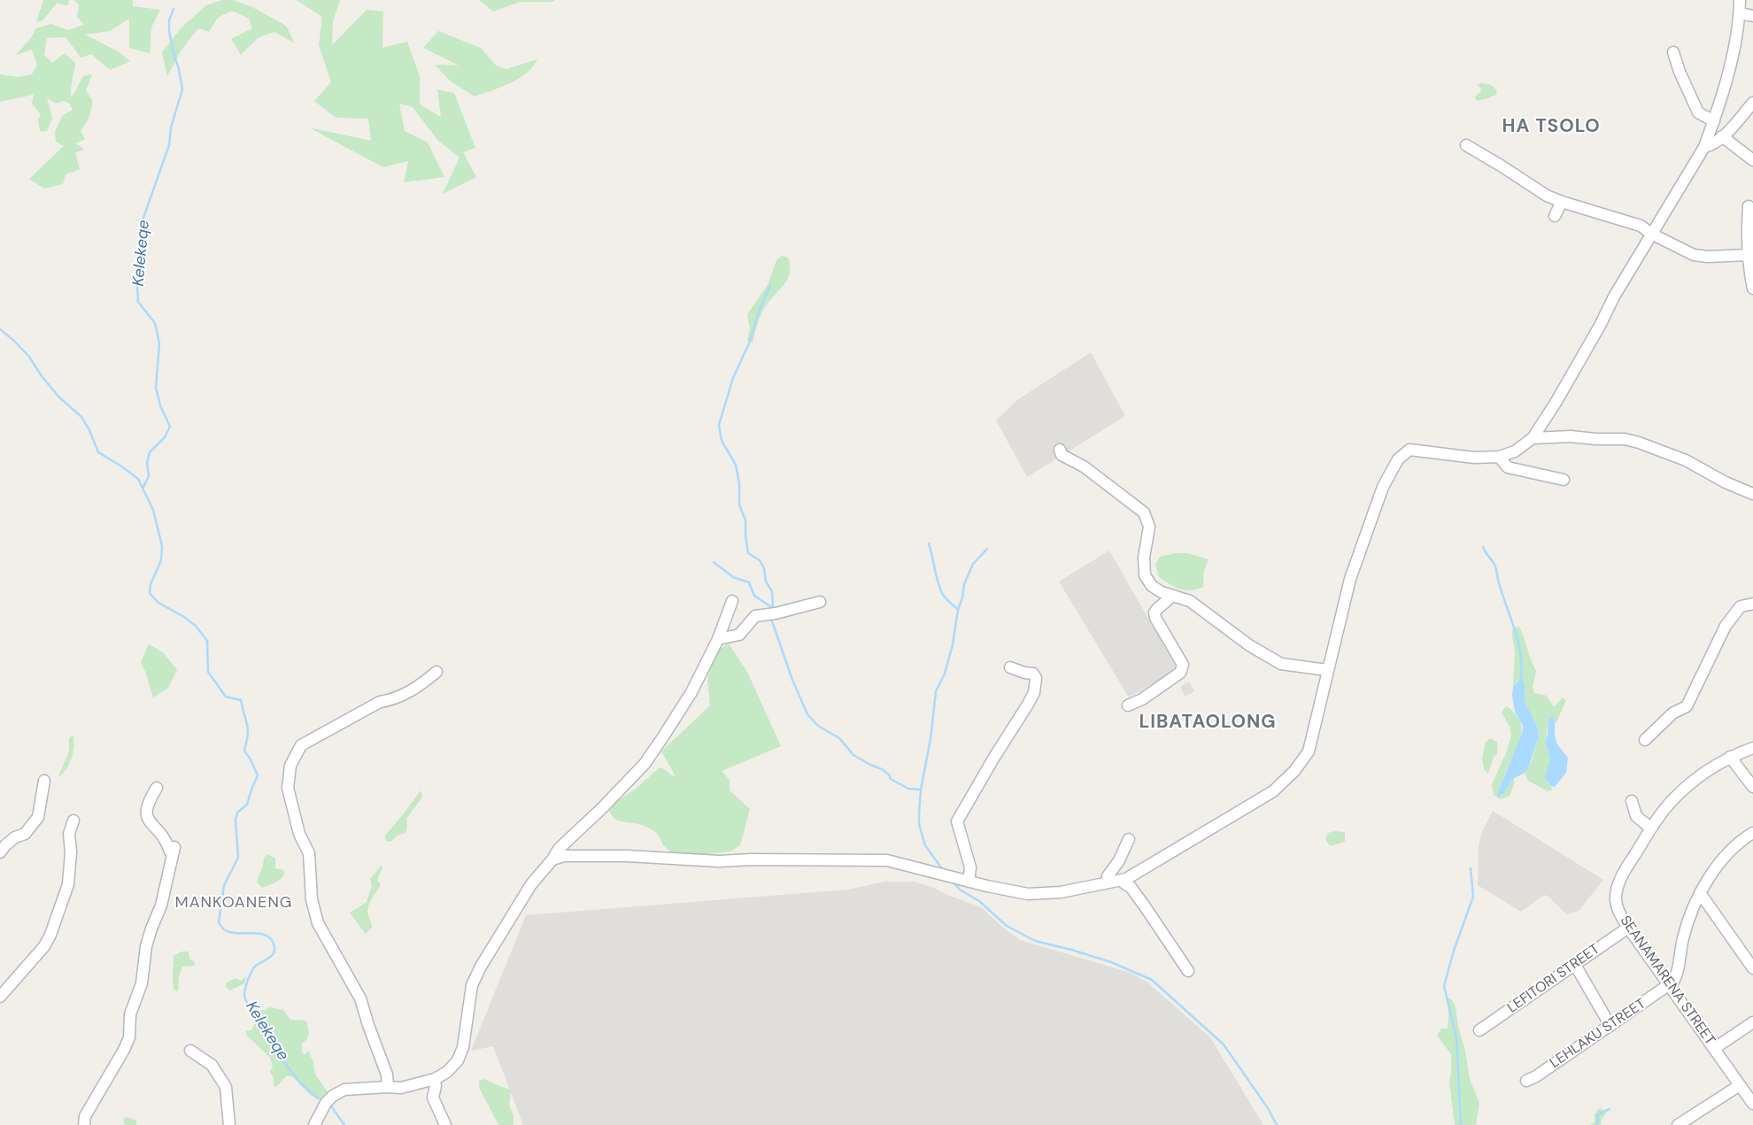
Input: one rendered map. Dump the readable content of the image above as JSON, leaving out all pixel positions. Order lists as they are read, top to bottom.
{
  "streets": {
    "street": ["LEFITORI STREET", "SEANAMARENA STREET", "LEHLAKU STREET"]
  },
  "crossings": [
    ["LEFITORI STREET", "SEANAMARENA STREET"],
    ["SEANAMARENA STREET", "LEHLAKU STREET"]
  ],
  "districts": ["HA TSOLO", "LIBATAOLONG", "MANKOANENG"],
  "water": ["Kelekeqe"]
}
